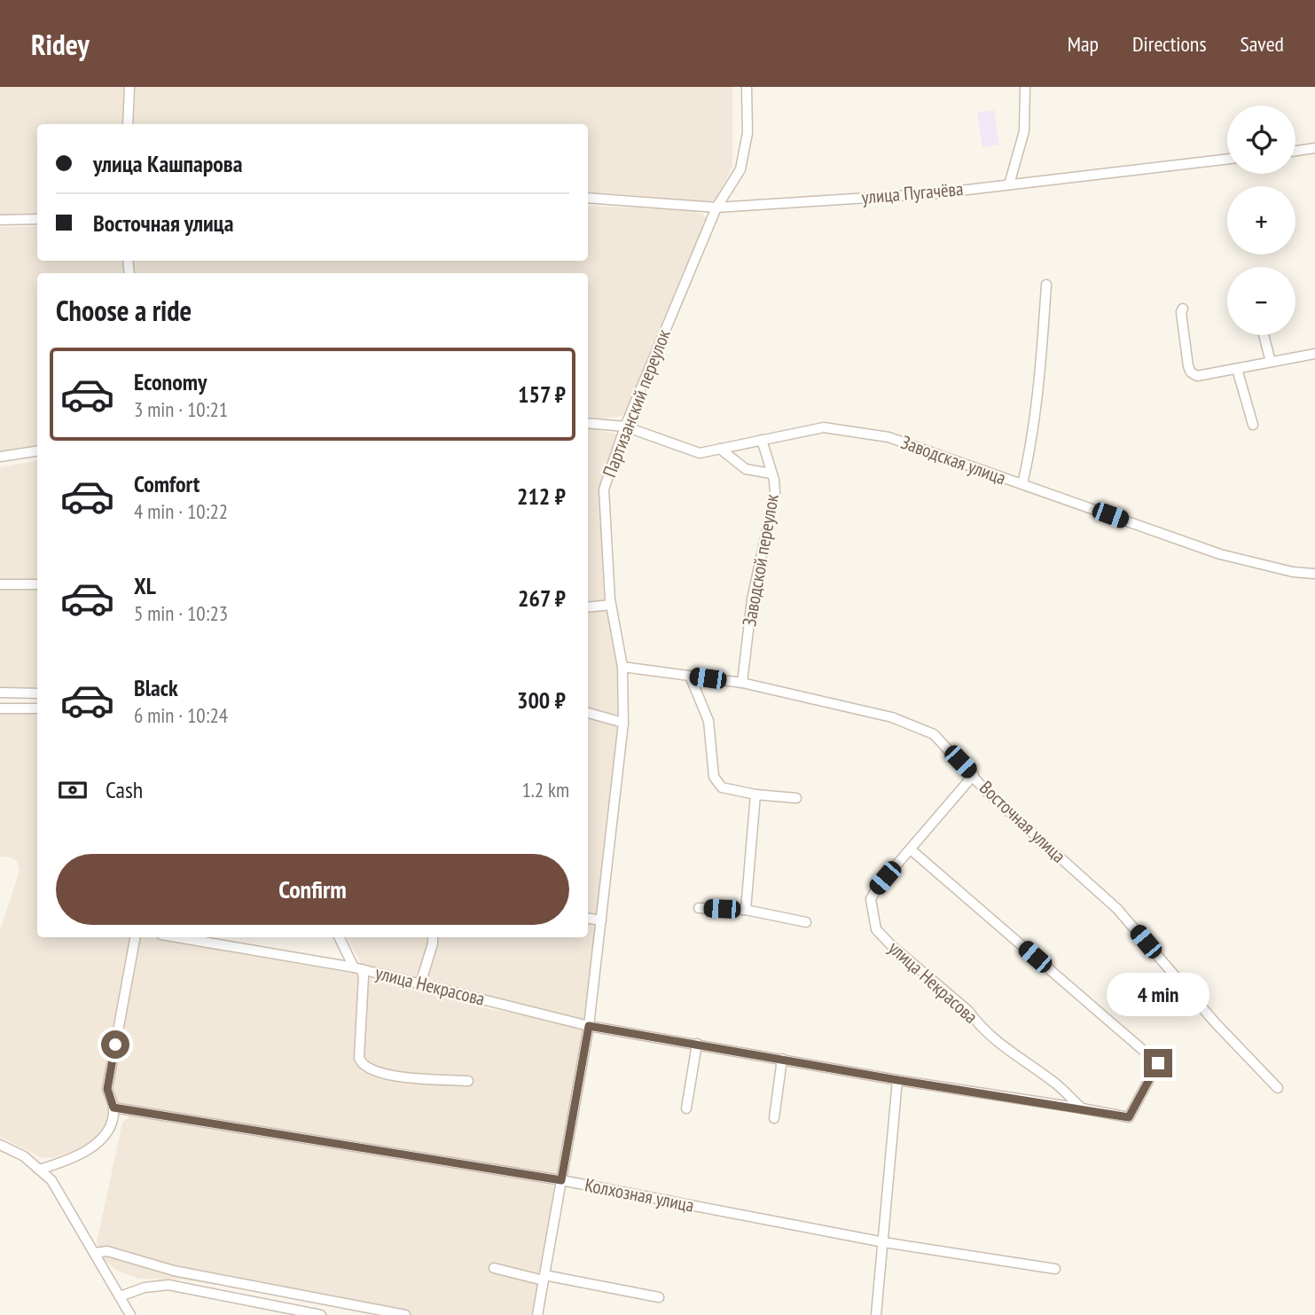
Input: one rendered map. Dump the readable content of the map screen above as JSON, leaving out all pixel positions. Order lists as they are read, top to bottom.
{
  "streets": {
    "street": [
      "улица Пугачёва",
      "Партизанский переулок",
      "Заводская улица",
      "Заводской переулок",
      "Восточная улица",
      "улица Некрасова",
      "Колхозная улица"
    ]
  },
  "crossings": [
    ["улица Пугачёва", "Партизанский переулок"],
    ["Партизанский переулок", "Заводская улица"],
    ["Партизанский переулок", "Восточная улица"],
    ["Партизанский переулок", "улица Некрасова"],
    ["Партизанский переулок", "Колхозная улица"],
    ["Заводская улица", "Заводской переулок"],
    ["Заводской переулок", "Восточная улица"],
    ["Восточная улица", "улица Некрасова"]
  ],
  "page": {
    "header": "Ridey",
    "nav": ["Map", "Directions", "Saved"],
    "map_buttons": ["+", "−"],
    "banner": ["улица Кашпарова", "Восточная улица"],
    "heading": "Choose a ride",
    "list": [
      {
        "name": "Economy",
        "note": "3 min · 10:21",
        "value": "157 ₽"
      },
      {
        "name": "Comfort",
        "note": "4 min · 10:22",
        "value": "212 ₽"
      },
      {
        "name": "XL",
        "note": "5 min · 10:23",
        "value": "267 ₽"
      },
      {
        "name": "Black",
        "note": "6 min · 10:24",
        "value": "300 ₽"
      }
    ],
    "pay": ["Cash", "1.2 km"],
    "buttons": "Confirm",
    "bubble": "4 min"
  }
}
